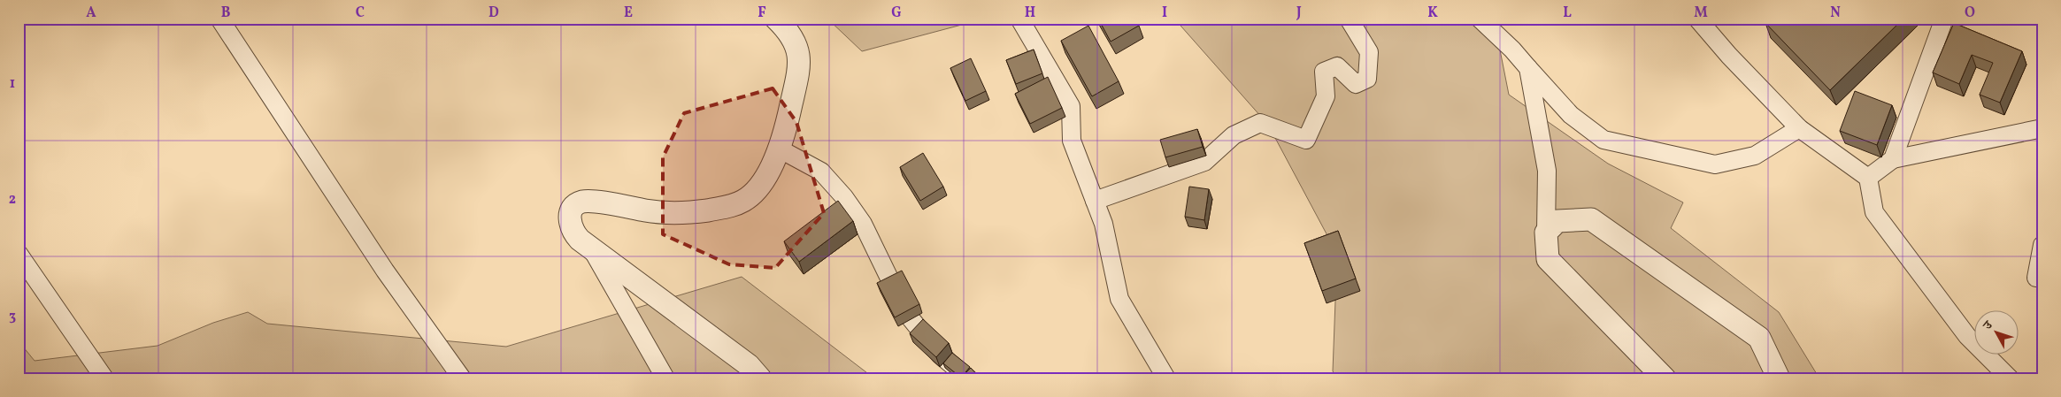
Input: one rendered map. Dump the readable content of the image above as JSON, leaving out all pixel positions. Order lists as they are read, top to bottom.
{
  "north": "top left",
  "grid": {
    "columns": [
      "A",
      "B",
      "C",
      "D",
      "E",
      "F",
      "G",
      "H",
      "I",
      "J",
      "K",
      "L",
      "M",
      "N",
      "O"
    ],
    "rows": ["1", "2", "3"]
  }
}
